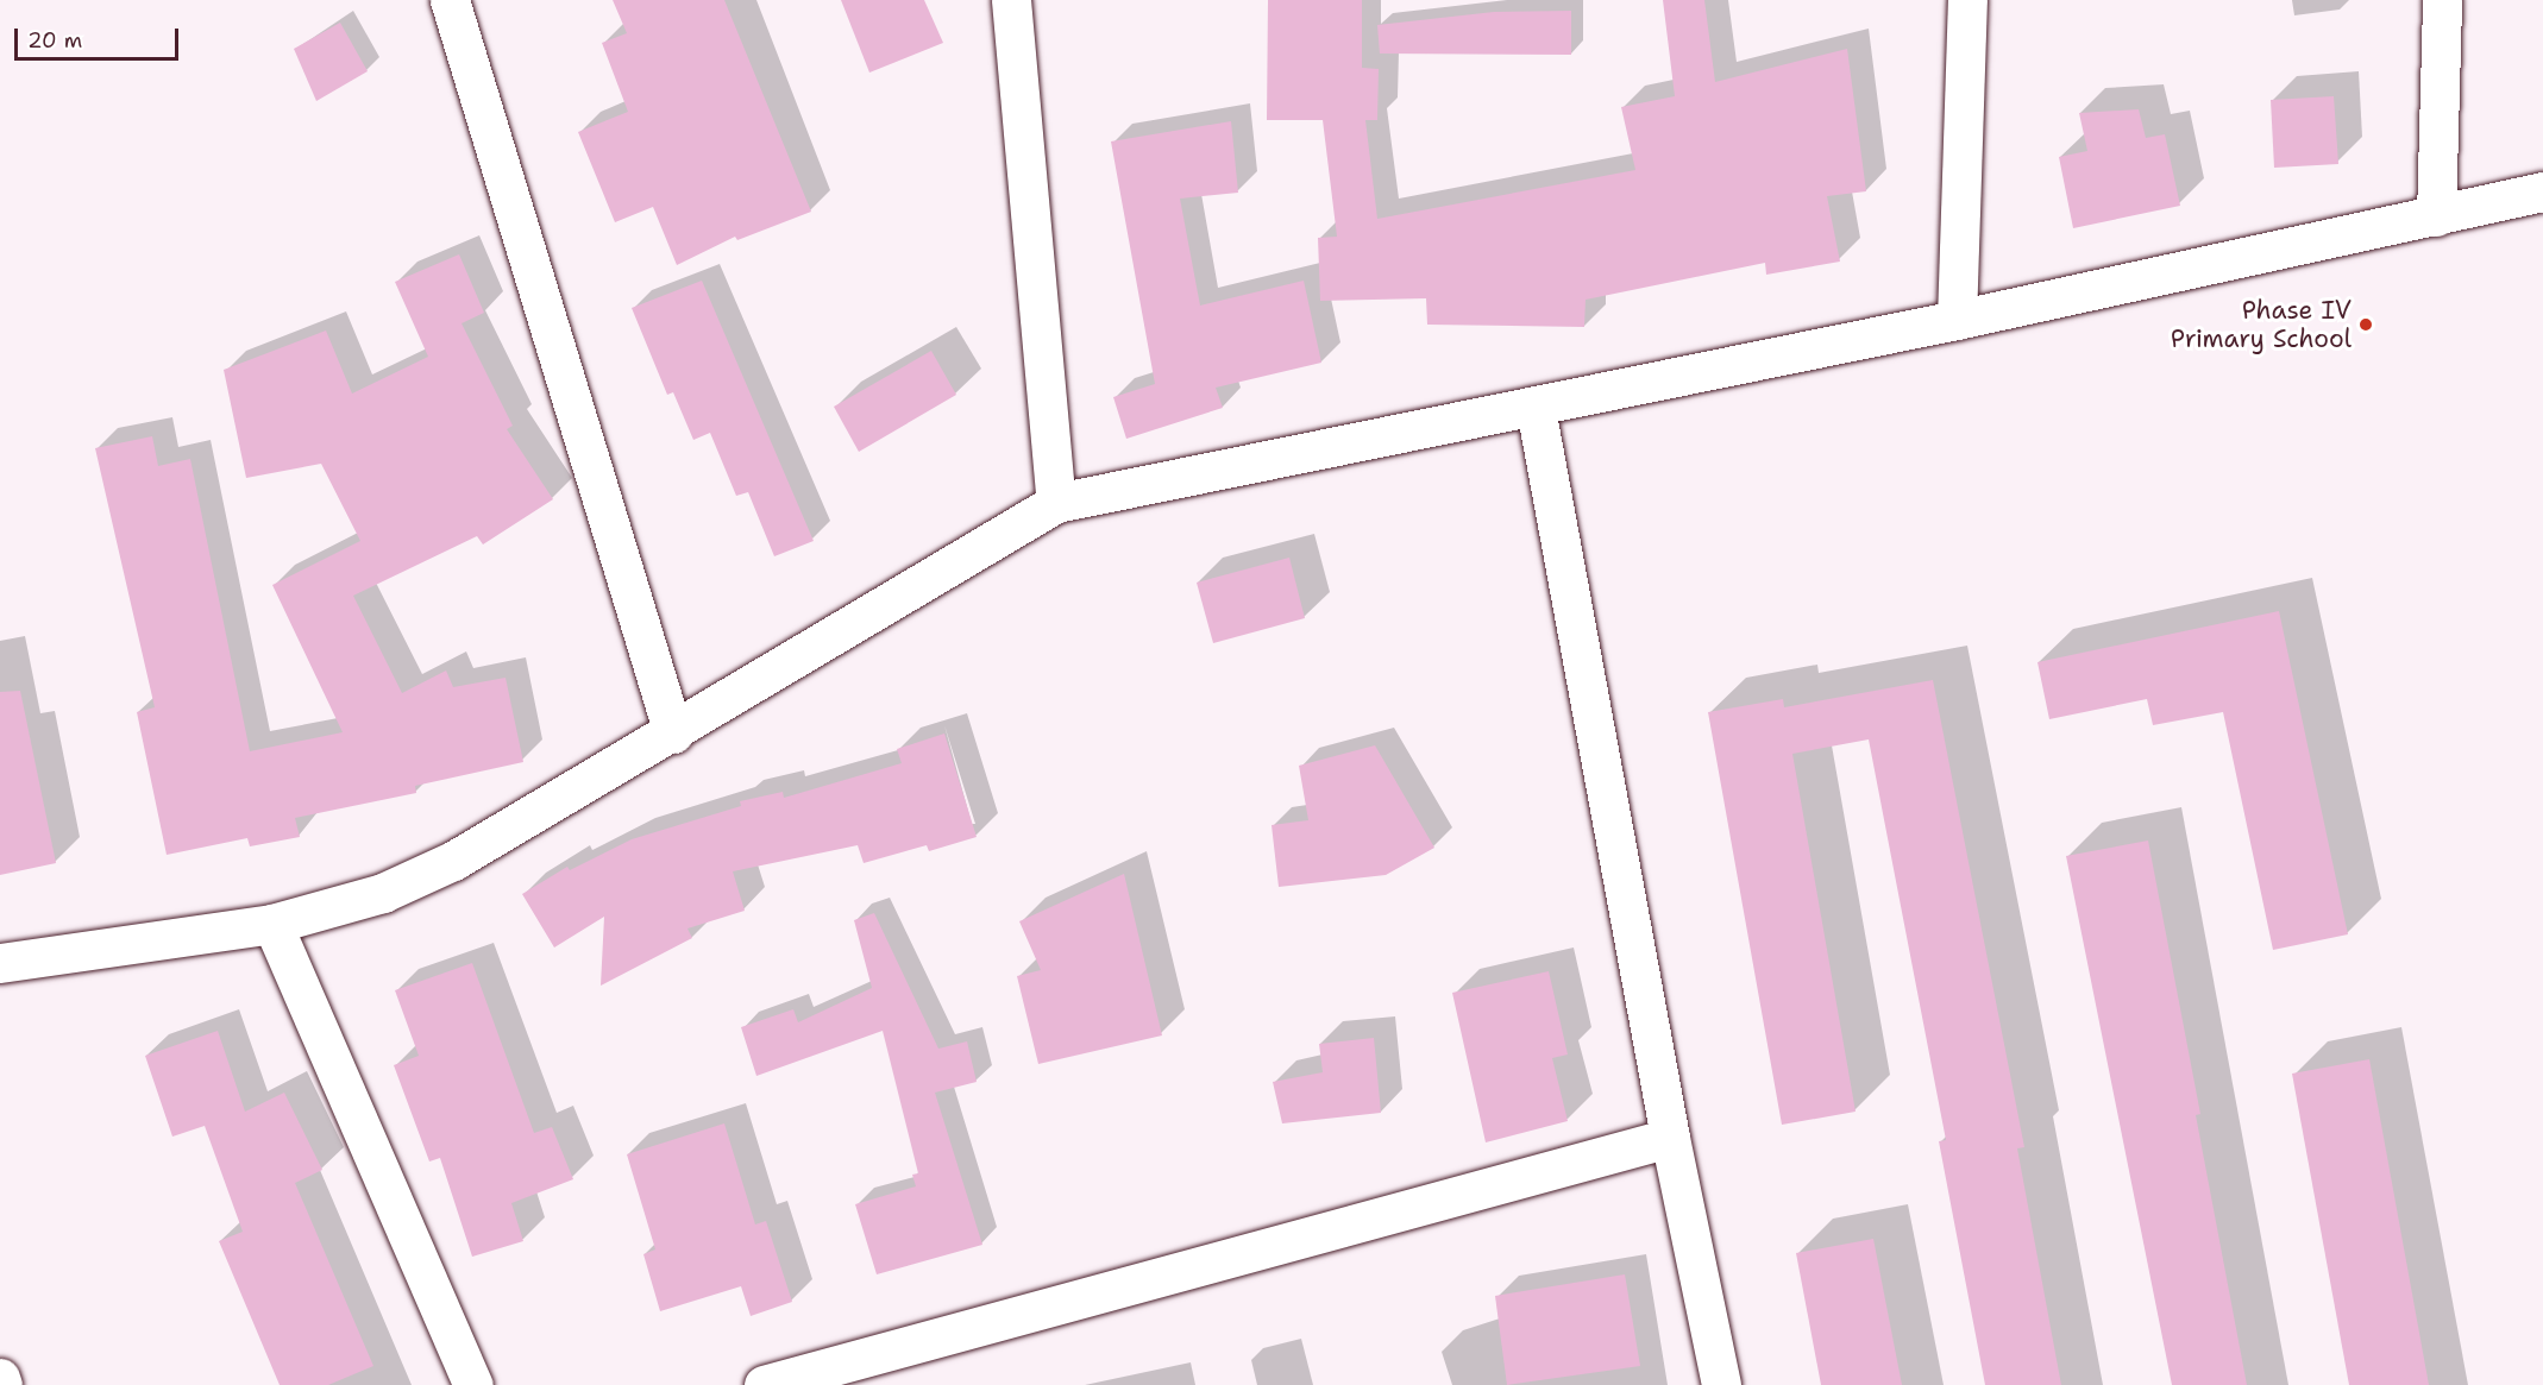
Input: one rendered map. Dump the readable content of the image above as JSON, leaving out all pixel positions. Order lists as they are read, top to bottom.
{
  "places": ["Phase IV Primary School"],
  "scale_bar": "20 m"
}
